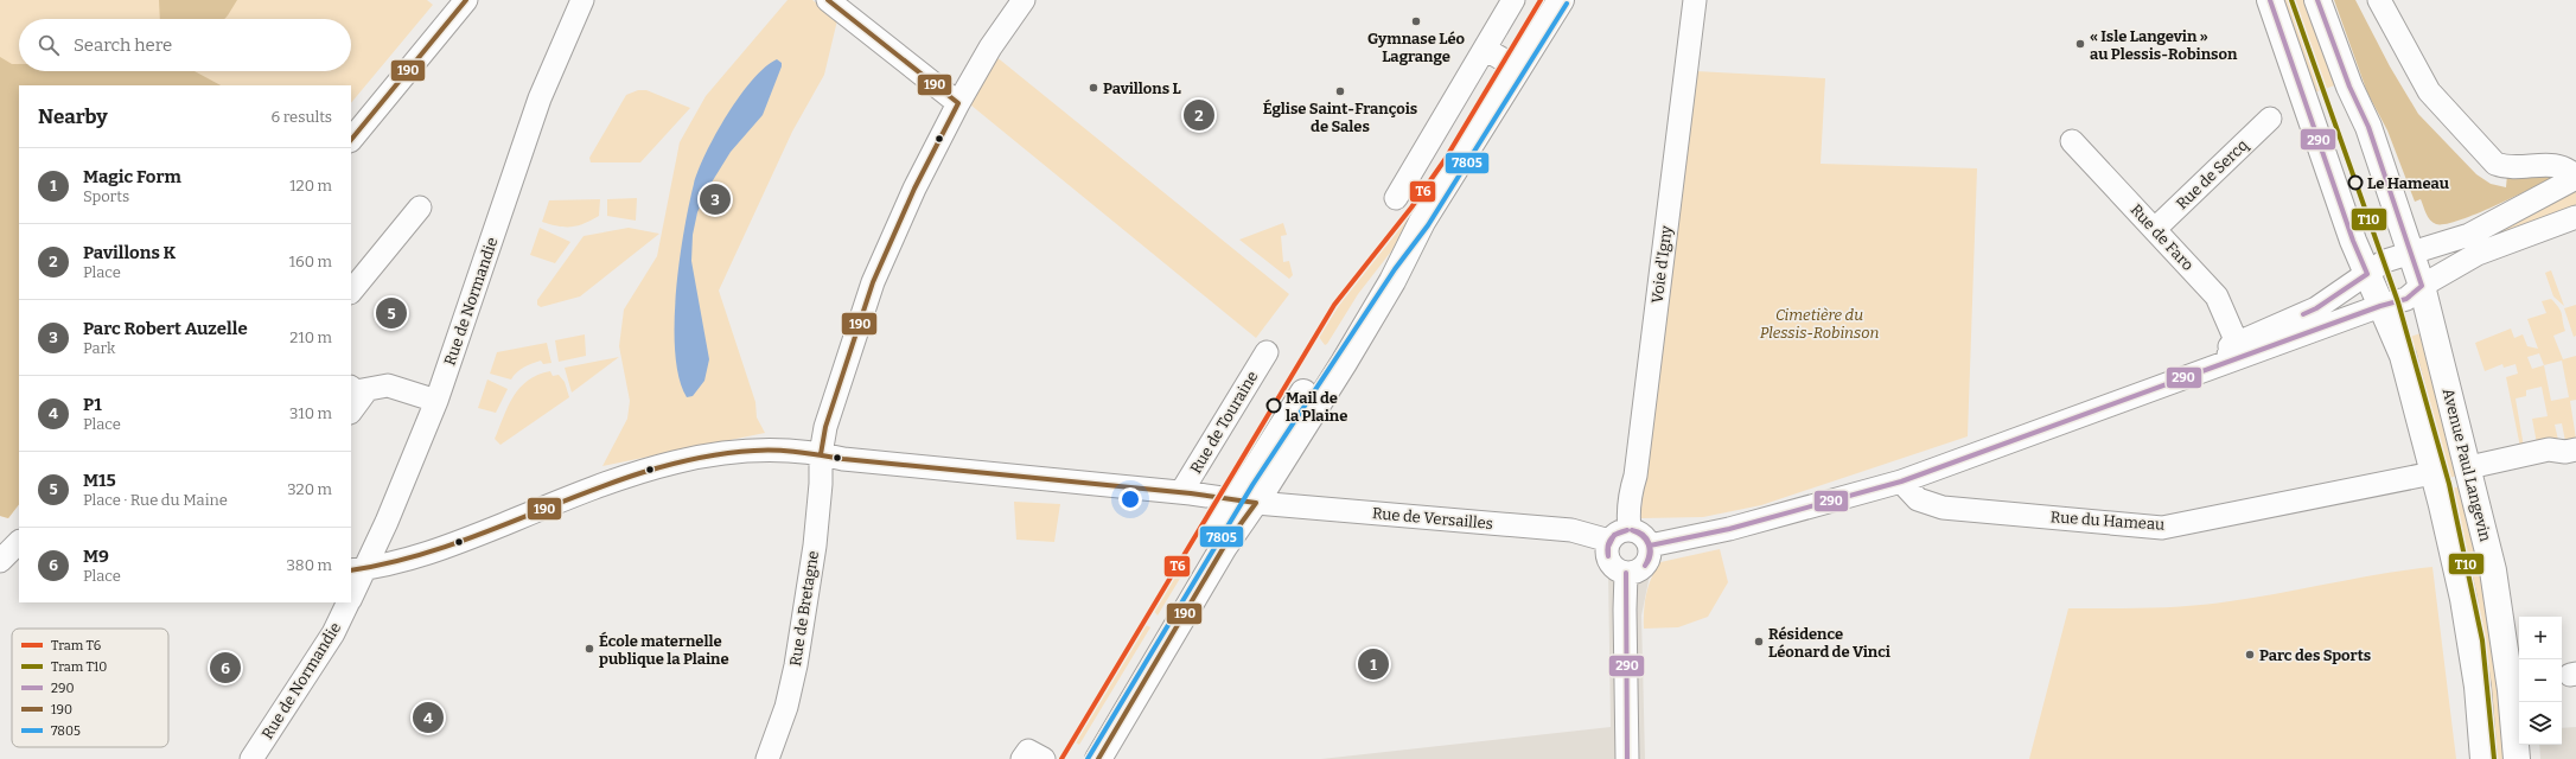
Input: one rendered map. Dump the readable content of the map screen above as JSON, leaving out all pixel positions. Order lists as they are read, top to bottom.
{
  "streets": {
    "main road": ["Avenue Paul Langevin"],
    "street": [
      "Rue de Sercq",
      "Rue de Faro",
      "Voie d'Igny",
      "Rue de Normandie",
      "Rue de Touraine",
      "Rue de Versailles",
      "Rue du Hameau",
      "Rue de Bretagne"
    ]
  },
  "crossings": [
    ["Rue de Sercq", "Rue de Faro"],
    ["Voie d'Igny", "Rue de Versailles"],
    ["Rue de Normandie", "Rue de Versailles"],
    ["Rue de Touraine", "Rue de Versailles"],
    ["Rue de Versailles", "Rue de Bretagne"]
  ],
  "parks": ["Cimetière du Plessis-Robinson"],
  "places": [
    "Gymnase Léo Lagrange",
    "« Isle Langevin » au Plessis-Robinson",
    "Pavillons L",
    "Église Saint-François de Sales",
    "Le Hameau",
    "Mail de la Plaine",
    "Résidence Léonard de Vinci",
    "École maternelle publique la Plaine",
    "Parc des Sports"
  ],
  "lines": [
    "tram line T6",
    "tram line T10",
    "transit line 290",
    "transit line 190",
    "transit line 7805"
  ],
  "legend": [
    "Tram T6",
    "Tram T10",
    "290",
    "190",
    "7805"
  ],
  "page": {
    "search": "Search here",
    "heading": ["Nearby", "6 results"],
    "pins": [
      "2",
      "3",
      "5",
      "1",
      "6",
      "4"
    ],
    "list": [
      {
        "mark": "1",
        "name": "Magic Form",
        "note": "Sports",
        "value": "120 m"
      },
      {
        "mark": "2",
        "name": "Pavillons K",
        "note": "Place",
        "value": "160 m"
      },
      {
        "mark": "3",
        "name": "Parc Robert Auzelle",
        "note": "Park",
        "value": "210 m"
      },
      {
        "mark": "4",
        "name": "P1",
        "note": "Place",
        "value": "310 m"
      },
      {
        "mark": "5",
        "name": "M15",
        "note": "Place · Rue du Maine",
        "value": "320 m"
      },
      {
        "mark": "6",
        "name": "M9",
        "note": "Place",
        "value": "380 m"
      }
    ],
    "map_buttons": ["+", "−"]
  }
}
